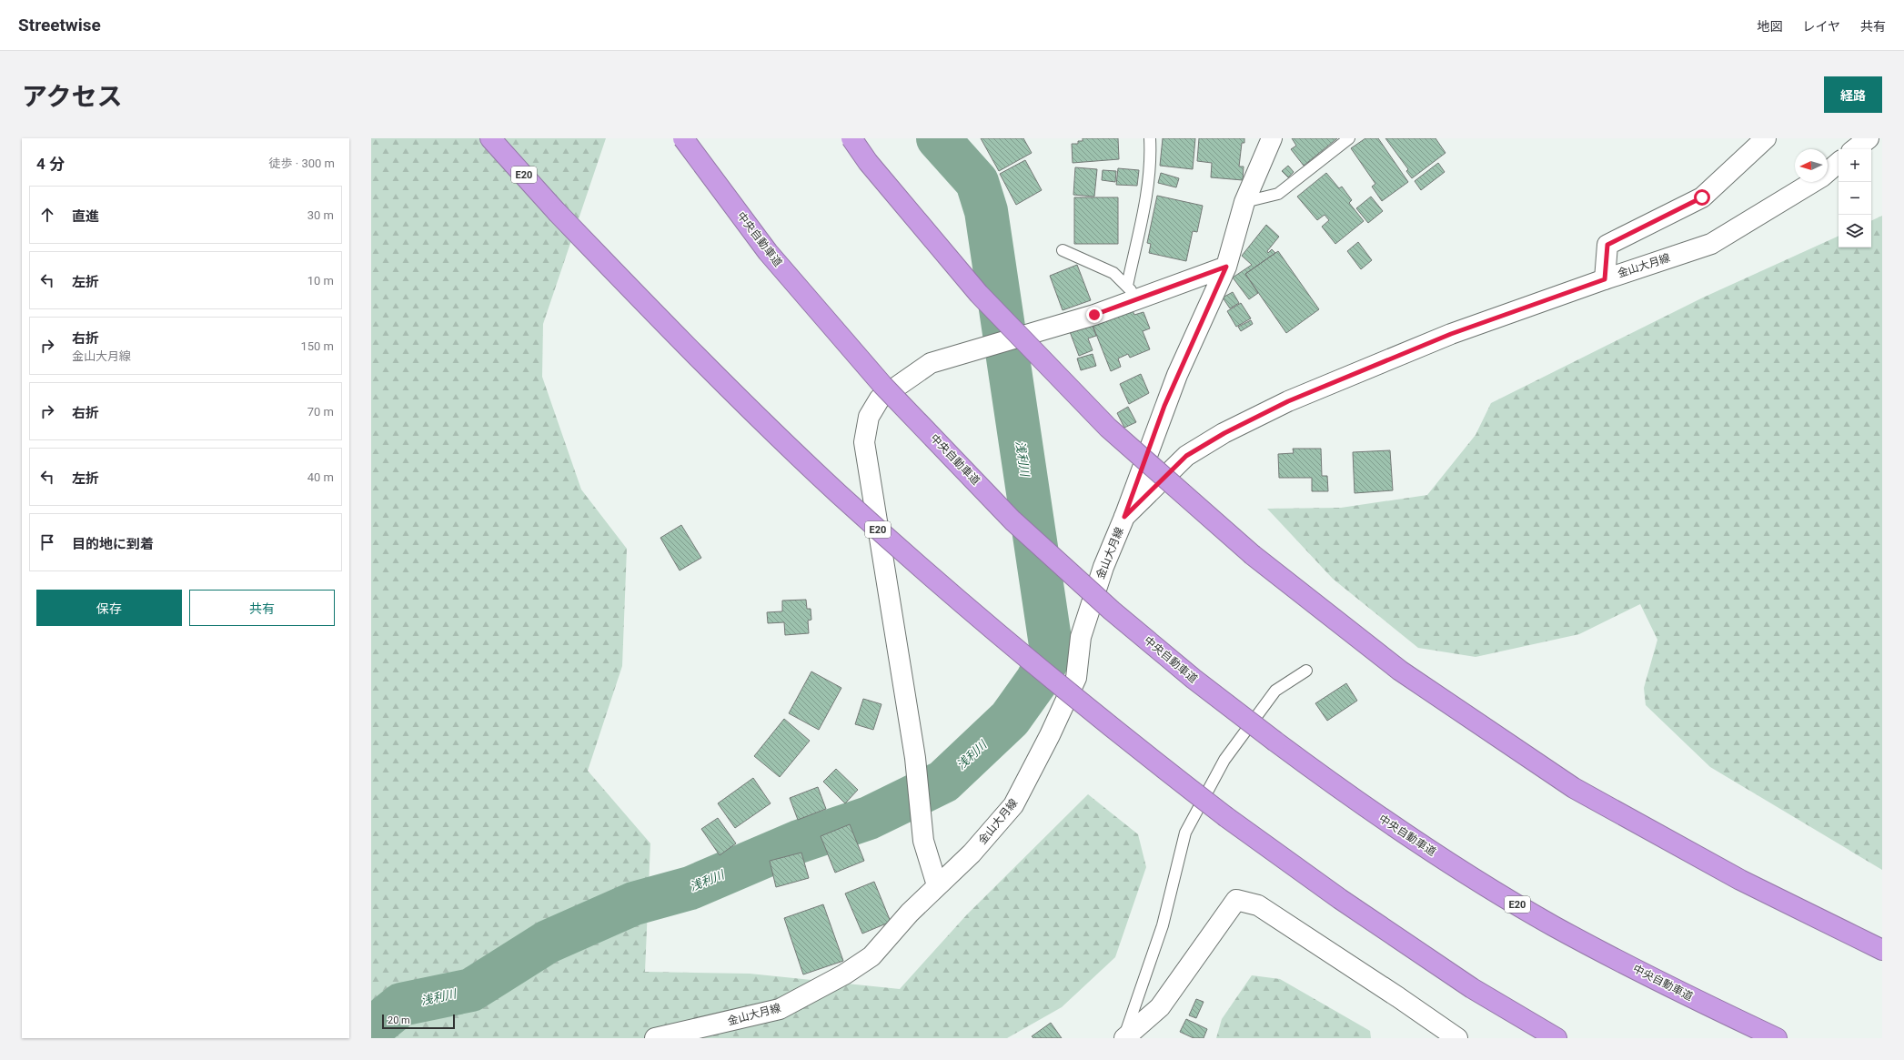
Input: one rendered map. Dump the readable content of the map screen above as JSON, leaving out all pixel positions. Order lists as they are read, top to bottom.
{
  "streets": {
    "highway": ["E20", "中央自動車道"],
    "street": ["金山大月線"]
  },
  "water": ["浅利川"],
  "scale_bar": "20 m",
  "north": "left",
  "page": {
    "header": "Streetwise",
    "nav": ["地図", "レイヤ", "共有"],
    "title": "アクセス",
    "buttons": [
      "経路",
      ["保存", "共有"]
    ],
    "heading": ["4 分", "徒歩 · 300 m"],
    "map_buttons": ["+", "−"],
    "list": [
      ["直進", "30 m"],
      ["左折", "10 m"],
      ["右折", "金山大月線", "150 m"],
      ["右折", "70 m"],
      ["左折", "40 m"],
      "目的地に到着"
    ],
    "scale": "20 m"
  }
}
